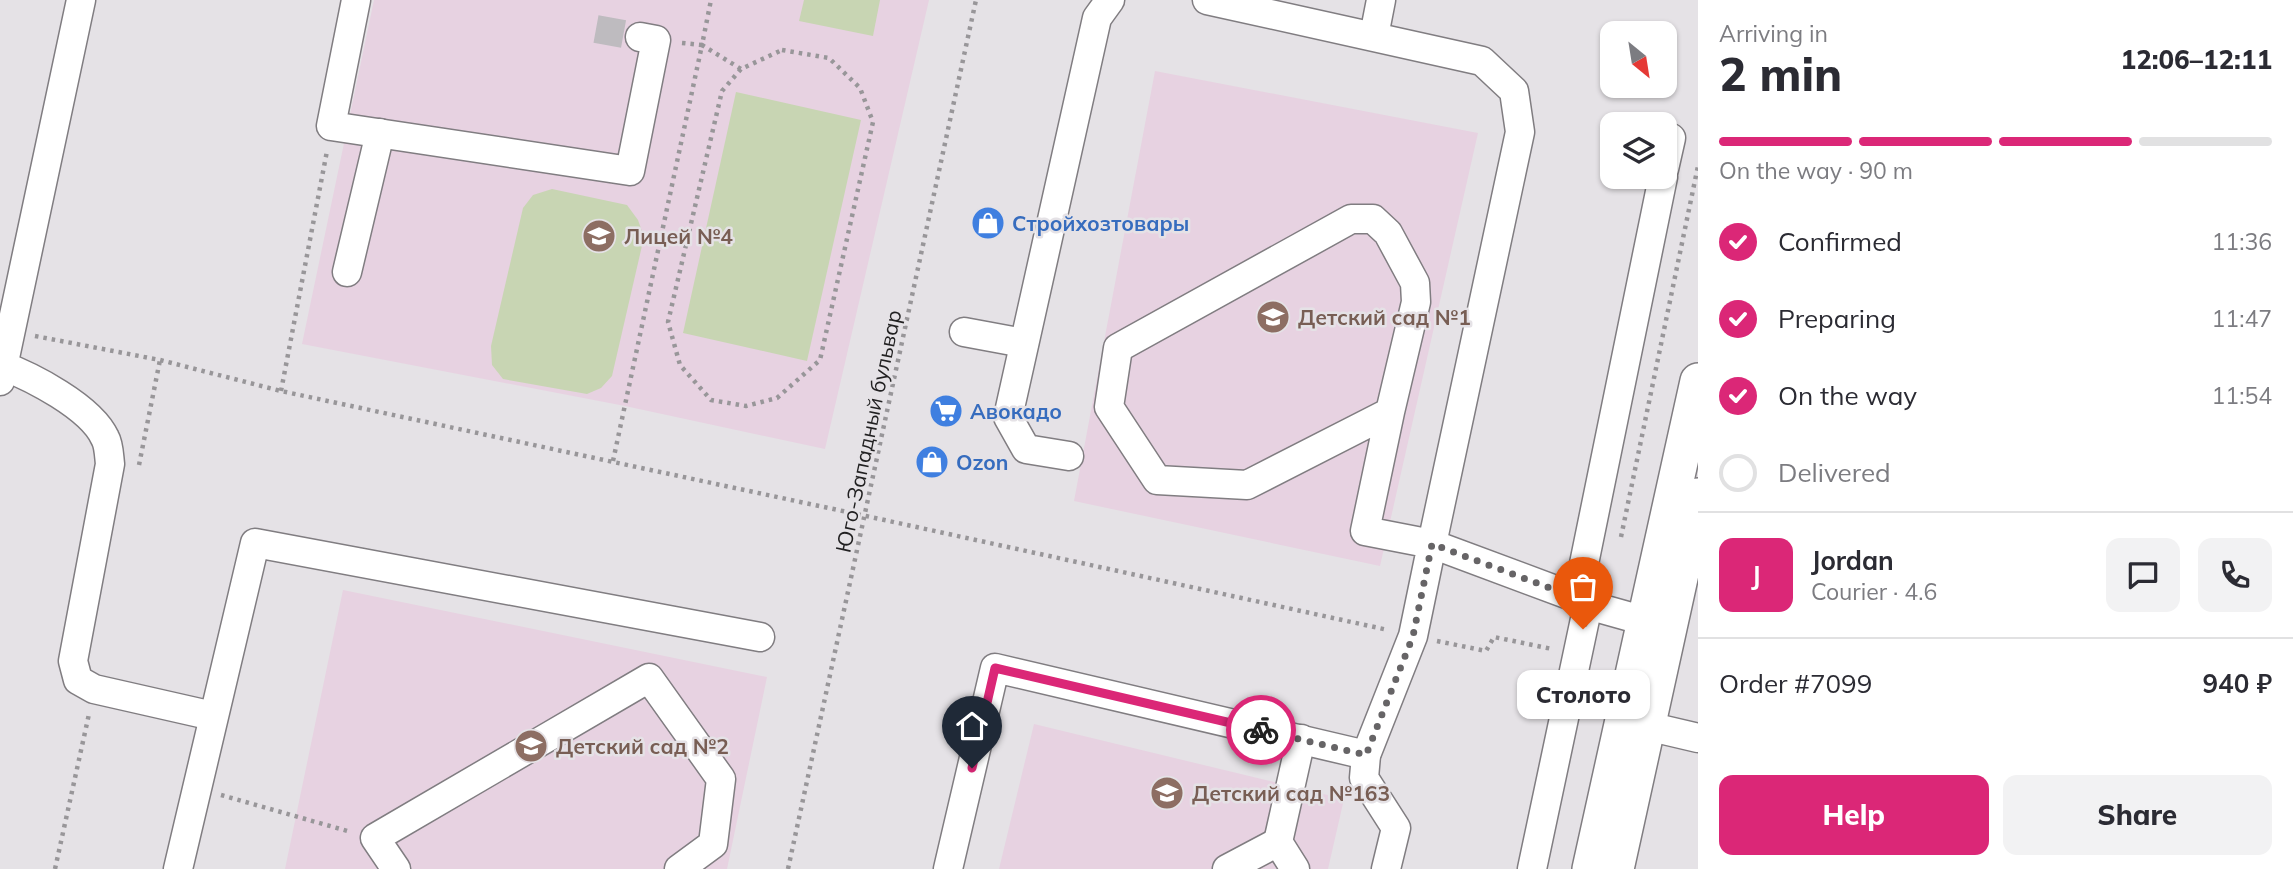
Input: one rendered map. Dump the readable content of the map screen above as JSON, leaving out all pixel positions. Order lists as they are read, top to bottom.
{
  "streets": {
    "path": ["Юго-Западный бульвар"]
  },
  "places": {
    "shop": ["Стройхозтовары", "Ozon"],
    "school or university": [
      "Лицей №4",
      "Детский сад №1",
      "Детский сад №2",
      "Детский сад №163"
    ],
    "supermarket": ["Авокадо"],
    "other": ["Столото"]
  },
  "north": "bottom right",
  "page": {
    "heading": ["2 min", "Arriving in", "12:06–12:11"],
    "panel": [
      "Jordan",
      "Courier · 4.6",
      "Order #7099",
      "940 ₽"
    ],
    "bar": "On the way · 90 m",
    "list": [
      ["Confirmed", "11:36"],
      ["Preparing", "11:47"],
      ["On the way", "11:54"],
      "Delivered"
    ],
    "round": "J",
    "bubble": "Столото",
    "buttons": ["Help", "Share"]
  }
}
